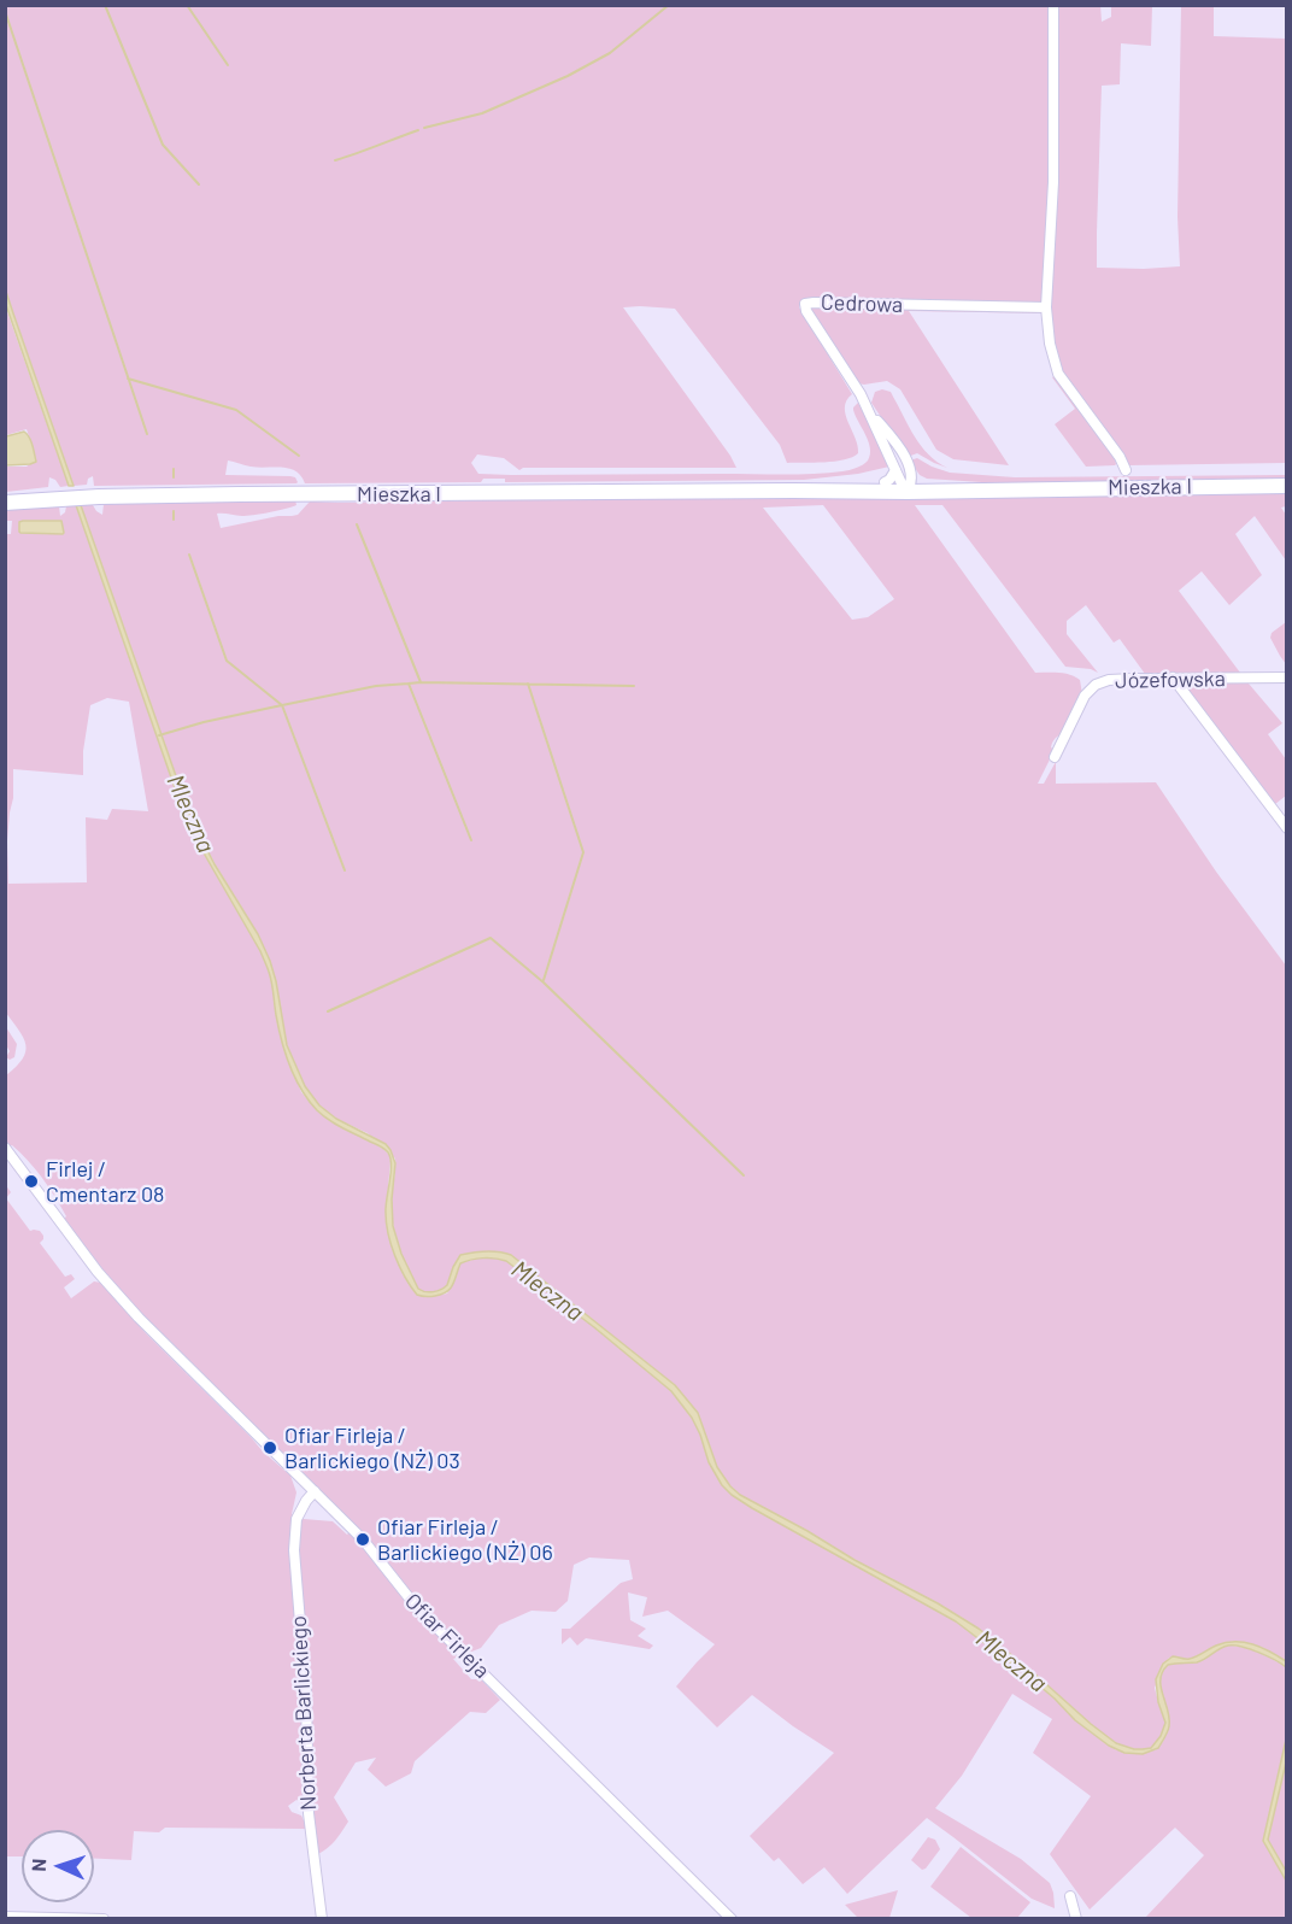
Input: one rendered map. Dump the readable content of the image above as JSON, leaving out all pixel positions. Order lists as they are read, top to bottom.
{
  "streets": {
    "street": [
      "Cedrowa",
      "Mieszka I",
      "Józefowska",
      "Ofiar Firleja",
      "Norberta Barlickiego"
    ]
  },
  "crossings": [
    ["Cedrowa", "Mieszka I"],
    ["Ofiar Firleja", "Norberta Barlickiego"]
  ],
  "water": ["Mleczna"],
  "places": ["Firlej / Cmentarz 08", "Ofiar Firleja / Barlickiego (NŻ) 03", "Ofiar Firleja / Barlickiego (NŻ) 06"],
  "north": "left"
}
